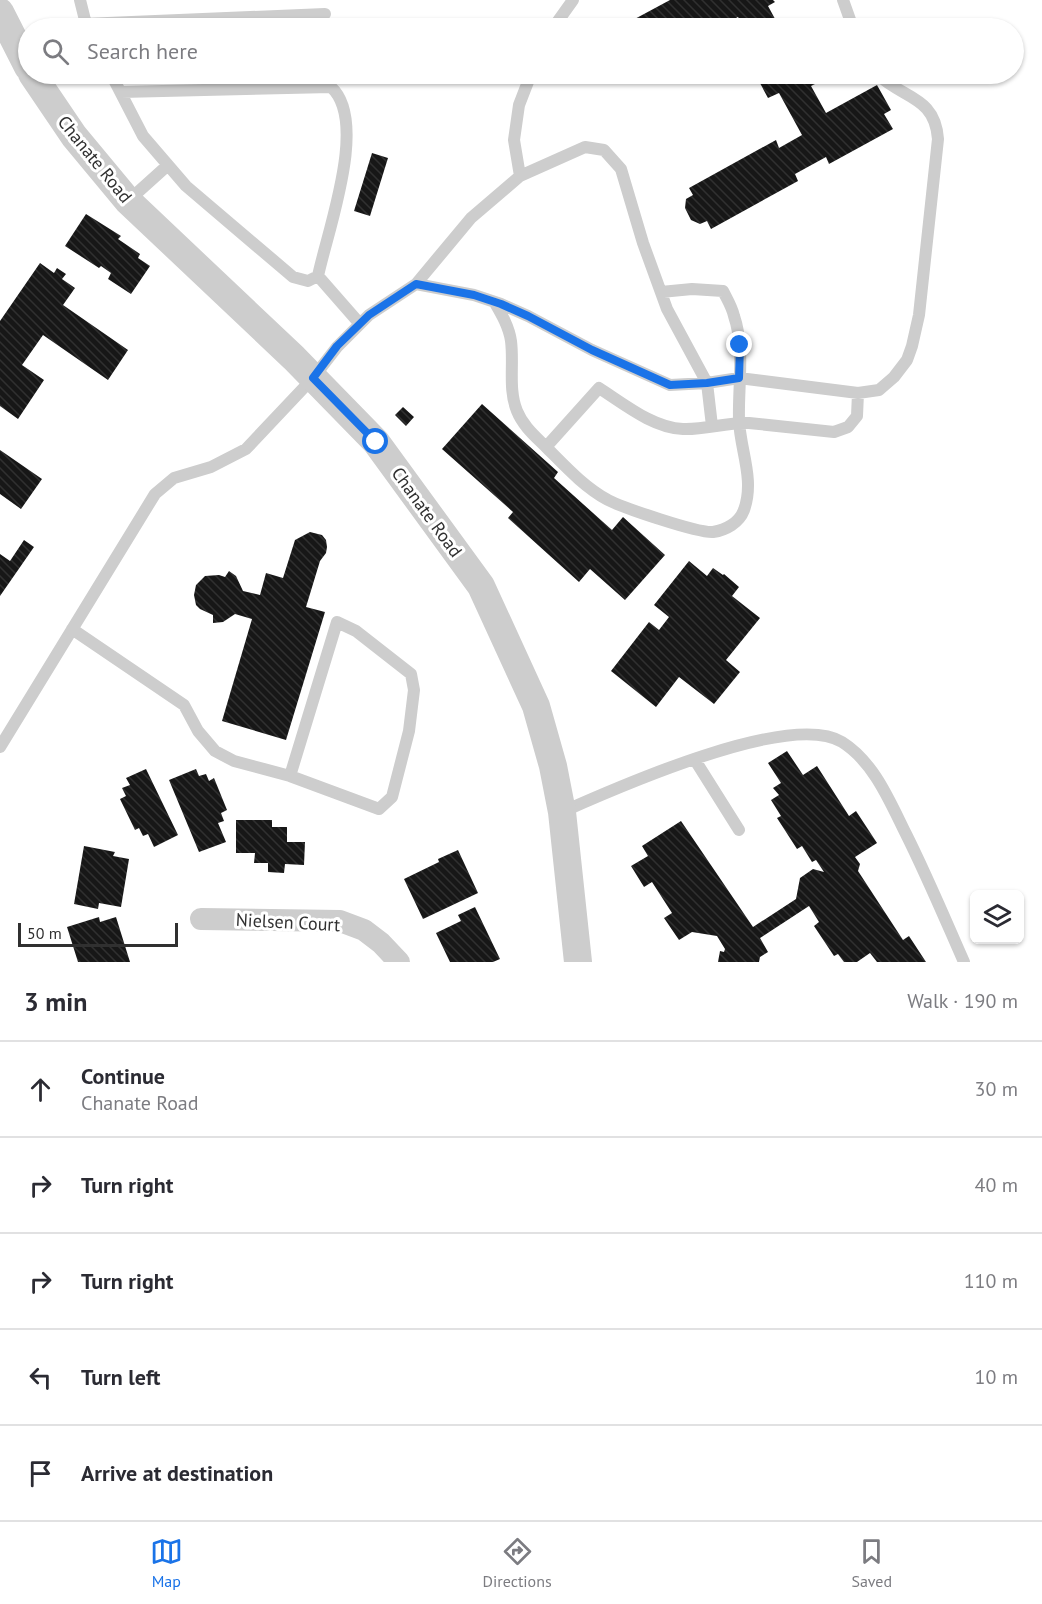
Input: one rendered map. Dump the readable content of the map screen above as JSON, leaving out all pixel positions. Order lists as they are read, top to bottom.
{
  "streets": {
    "street": ["Chanate Road", "Nielsen Court"]
  },
  "scale_bar": "50 m",
  "page": {
    "search": "Search here",
    "scale": "50 m",
    "heading": ["3 min", "Walk · 190 m"],
    "list": [
      ["Continue", "Chanate Road", "30 m"],
      ["Turn right", "40 m"],
      ["Turn right", "110 m"],
      ["Turn left", "10 m"],
      "Arrive at destination"
    ],
    "nav": ["Map", "Directions", "Saved"]
  }
}
